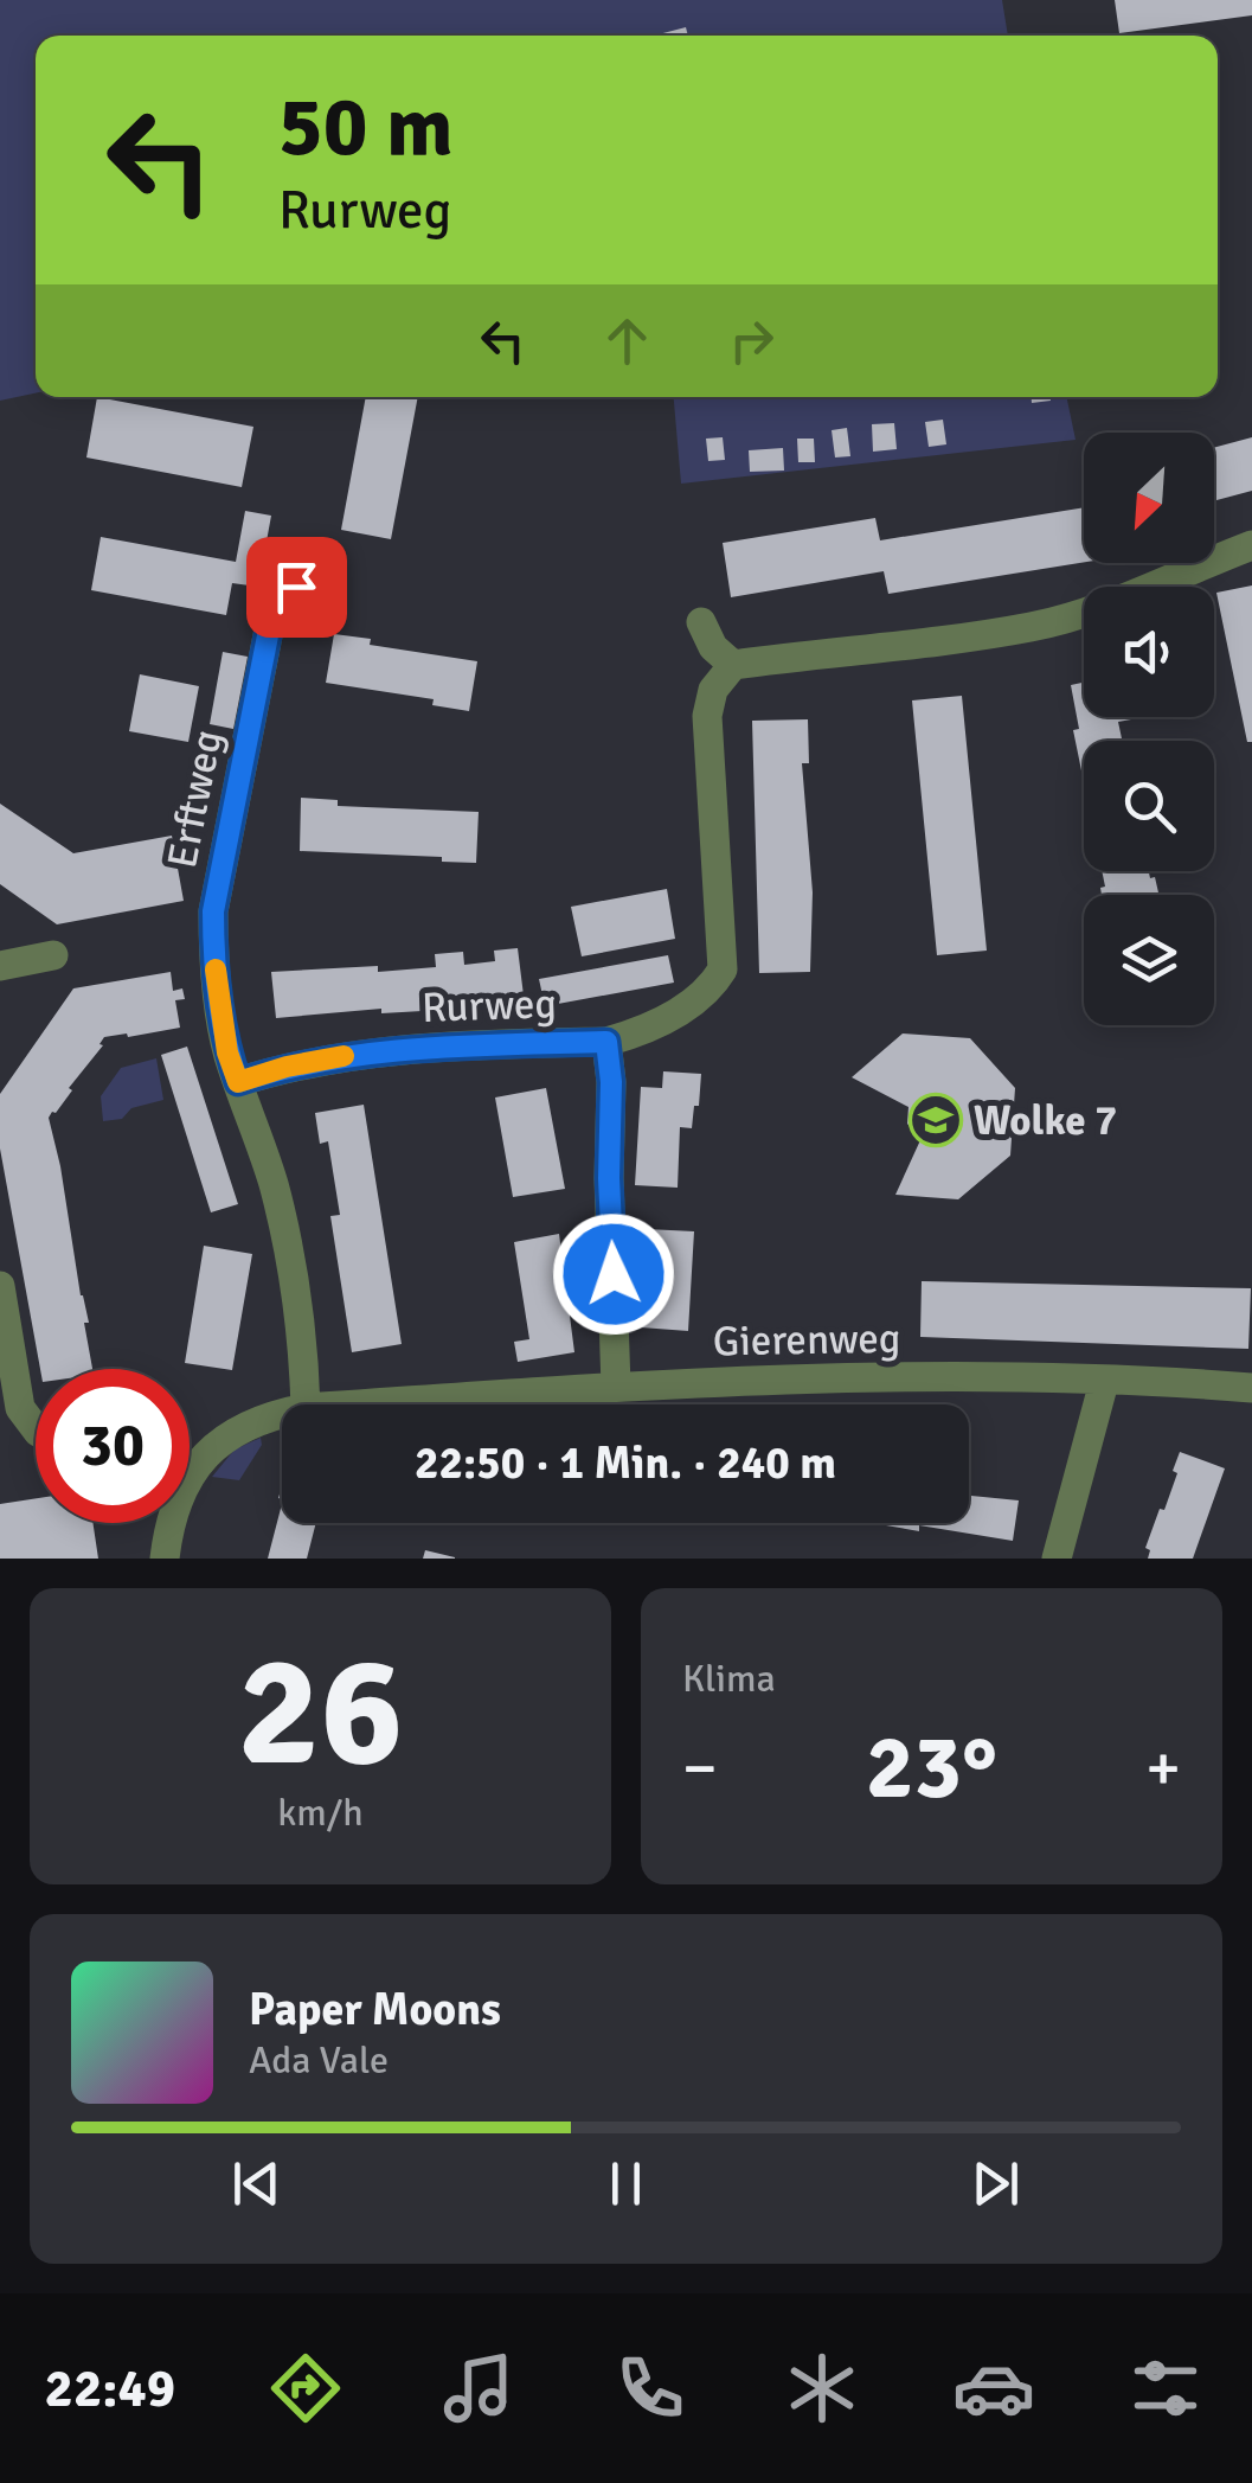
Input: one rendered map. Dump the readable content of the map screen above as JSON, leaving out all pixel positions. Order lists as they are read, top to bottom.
{
  "streets": {
    "street": ["Erftweg", "Rurweg", "Gierenweg"]
  },
  "crossings": [
    ["Erftweg", "Rurweg"],
    ["Rurweg", "Gierenweg"]
  ],
  "places": {
    "school or university": ["Wolke 7"]
  },
  "north": "bottom left",
  "page": {
    "turn": ["50 m", "Rurweg"],
    "limit": "30",
    "trip": "22:50 · 1 Min. · 240 m",
    "tile": [
      ["26", "km/h"],
      "Klima"
    ],
    "heat": ["−", "23°", "+"],
    "song": ["Paper Moons", "Ada Vale"],
    "tabs": "22:49"
  }
}
